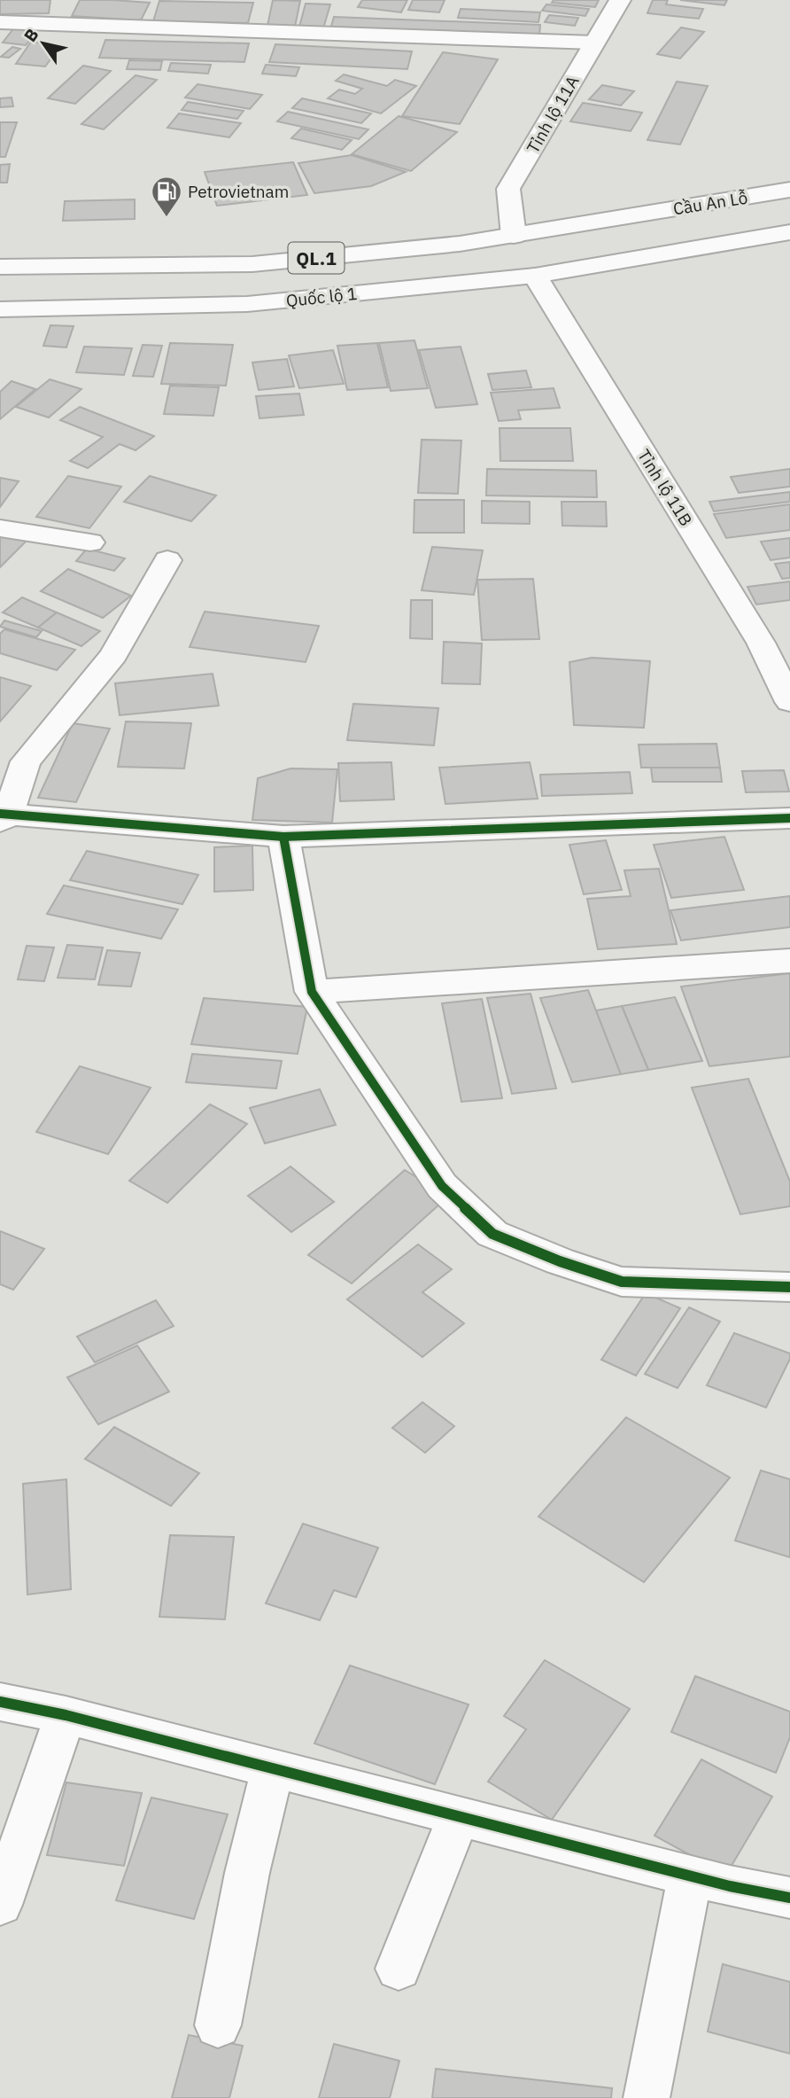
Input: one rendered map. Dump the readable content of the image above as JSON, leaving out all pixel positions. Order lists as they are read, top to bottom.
{
  "streets": {
    "main road": [
      "Tỉnh lộ 11A",
      "Cầu An Lỗ",
      "QL.1",
      "Quốc lộ 1",
      "Tỉnh lộ 11B"
    ]
  },
  "crossings": [
    ["Tỉnh lộ 11A", "Quốc lộ 1"],
    ["Tỉnh lộ 11A", "Tỉnh lộ 11B"],
    ["Cầu An Lỗ", "Quốc lộ 1"],
    ["Quốc lộ 1", "Tỉnh lộ 11B"]
  ],
  "places": {
    "fuel station": ["Petrovietnam"]
  },
  "north": "top left"
}
